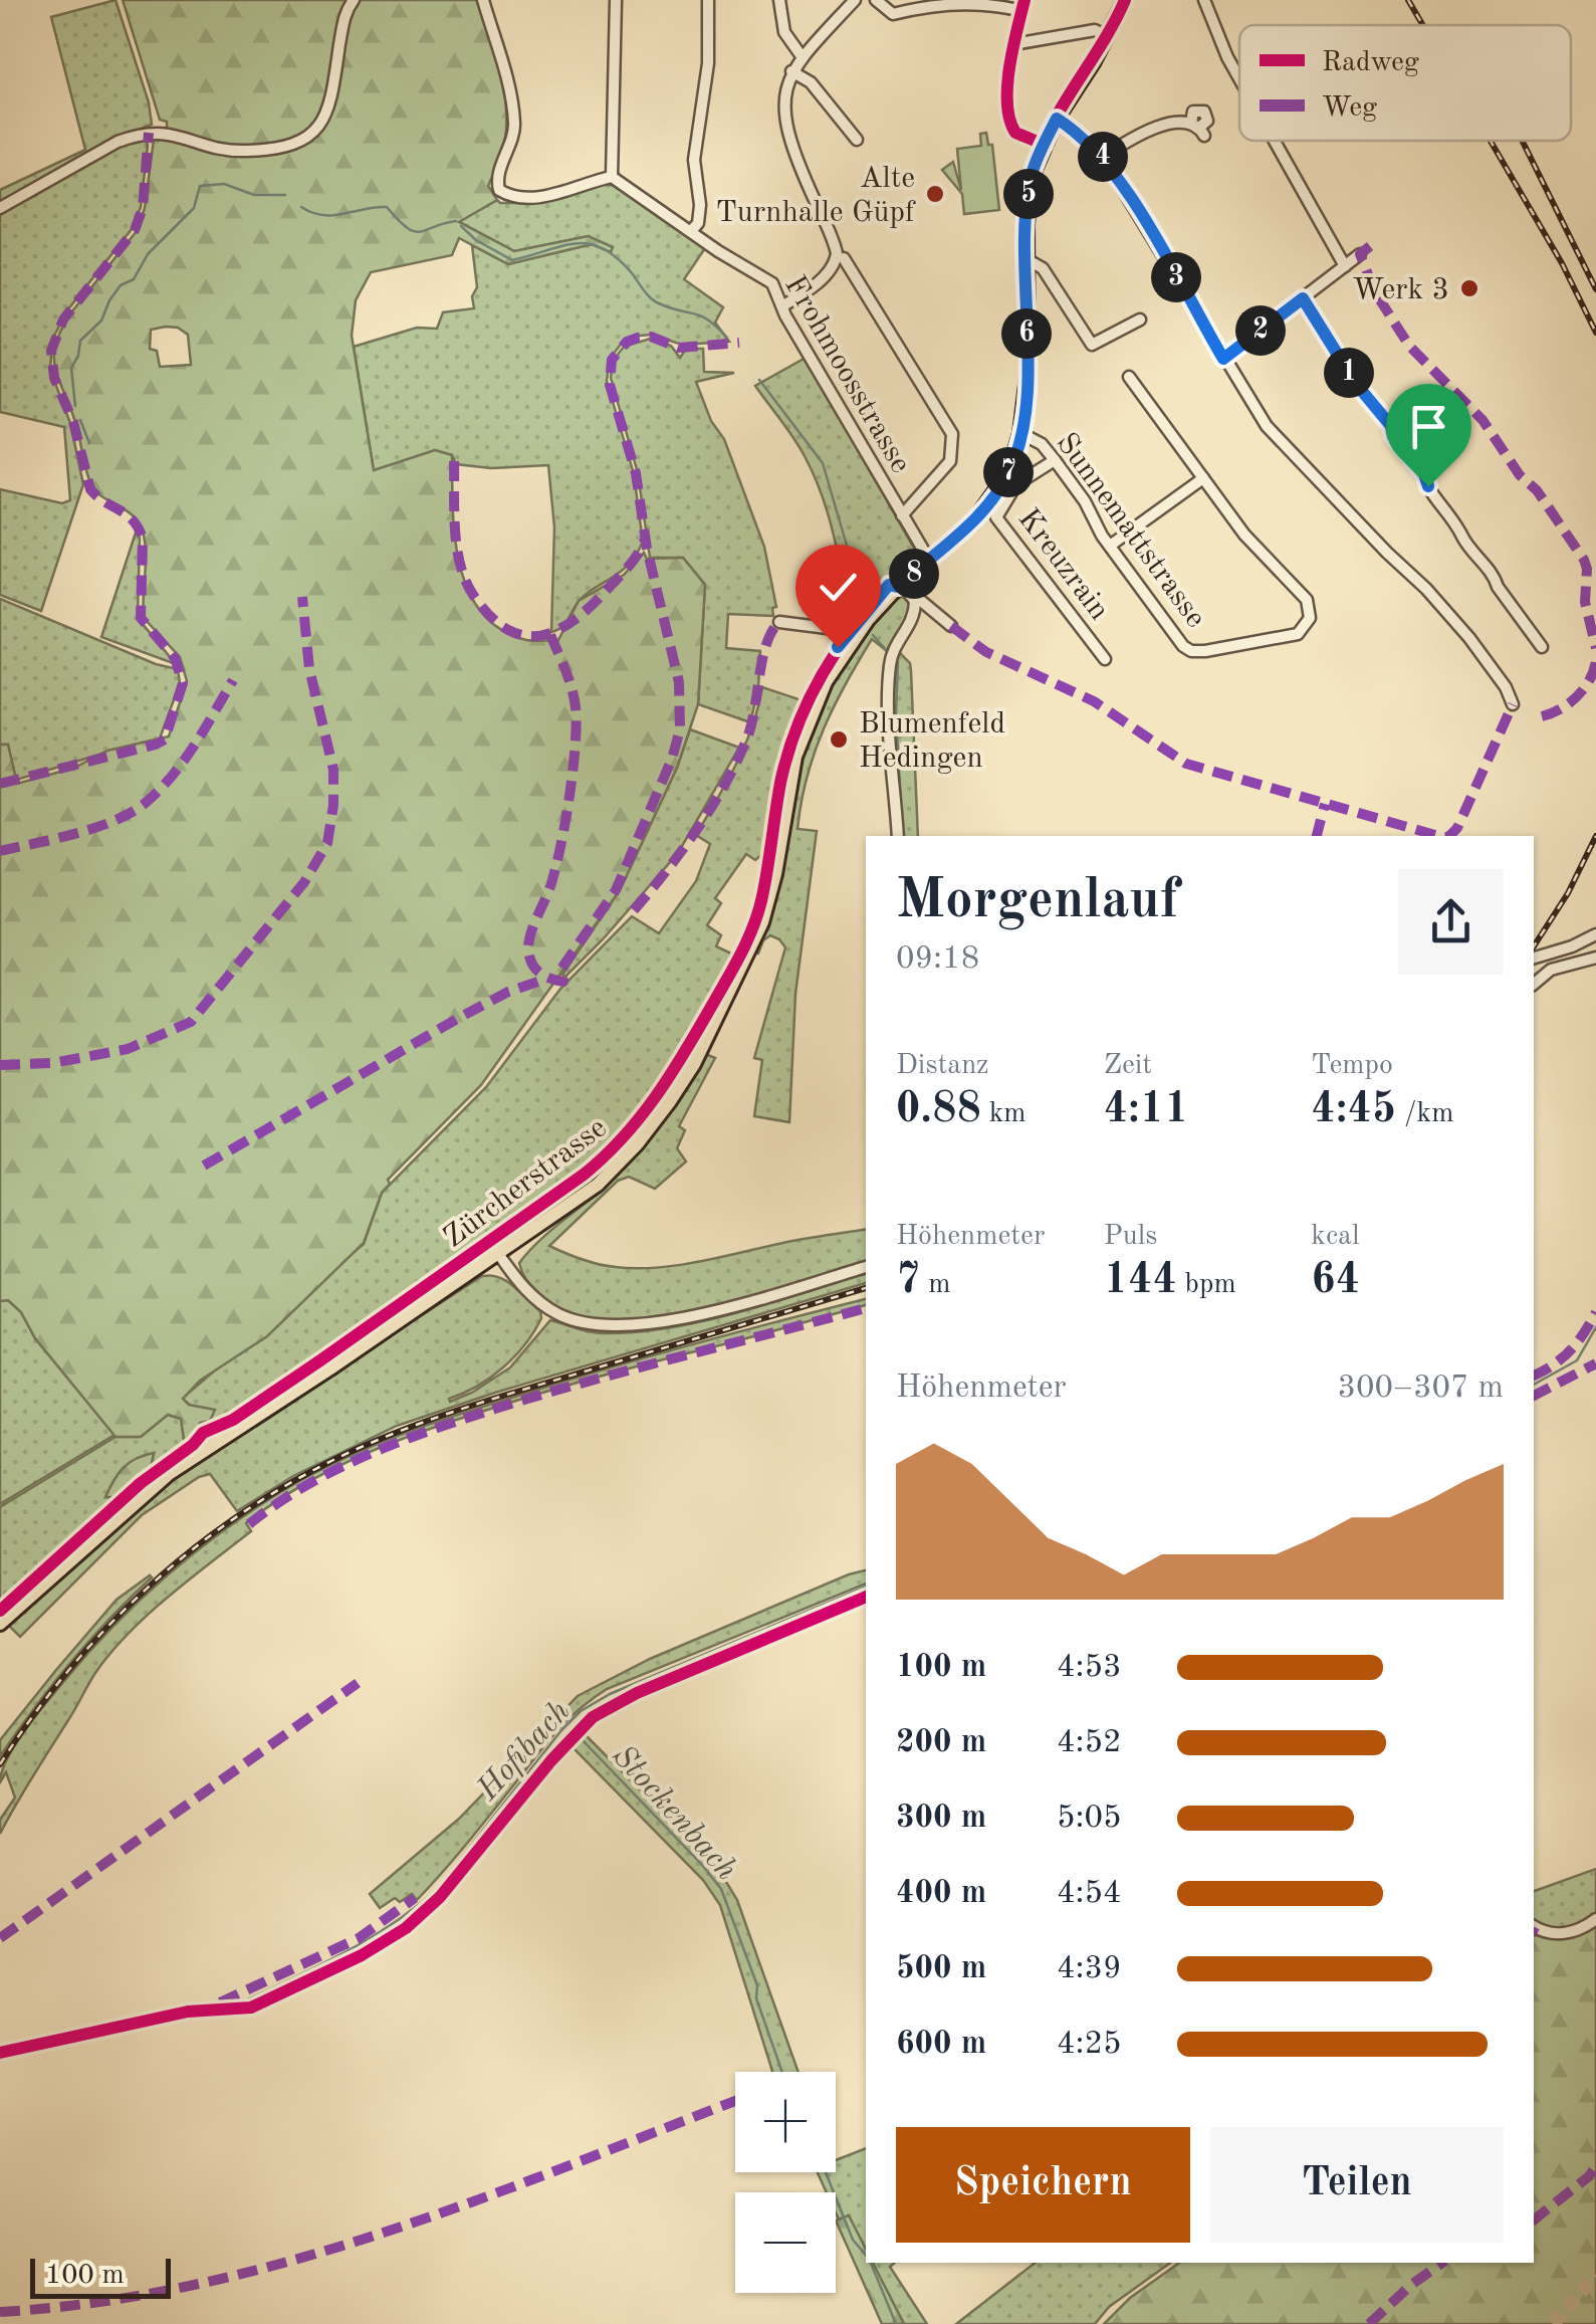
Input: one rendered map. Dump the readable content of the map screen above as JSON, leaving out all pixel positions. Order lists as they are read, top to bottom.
{
  "streets": {
    "main road": ["Zürcherstrasse"],
    "street": ["Frohmoosstrasse", "Sunnemattstrasse", "Kreuzrain"]
  },
  "crossings": [
    ["Frohmoosstrasse", "Zürcherstrasse"],
    ["Sunnemattstrasse", "Kreuzrain"],
    ["Sunnemattstrasse", "Zürcherstrasse"]
  ],
  "water": ["Hofibach", "Stockenbach"],
  "places": ["Alte Turnhalle Güpf", "Werk 3", "Blumenfeld Hedingen"],
  "legend": ["Radweg", "Weg"],
  "scale_bar": "100 m",
  "page": {
    "pins": [
      "4",
      "5",
      "3",
      "2",
      "6",
      "1",
      "7",
      "8"
    ],
    "heading": ["Morgenlauf", "09:18"],
    "stats": [
      ["Distanz", "0.88 km"],
      ["Zeit", "4:11"],
      ["Tempo", "4:45 /km"],
      ["Höhenmeter", "7 m"],
      ["Puls", "144 bpm"],
      ["kcal", "64"]
    ],
    "chart": ["Höhenmeter", "300–307 m"],
    "list": [
      {
        "name": "100 m",
        "note": "4:53"
      },
      {
        "name": "200 m",
        "note": "4:52"
      },
      {
        "name": "300 m",
        "note": "5:05"
      },
      {
        "name": "400 m",
        "note": "4:54"
      },
      {
        "name": "500 m",
        "note": "4:39"
      },
      {
        "name": "600 m",
        "note": "4:25"
      }
    ],
    "map_buttons": ["+", "−"],
    "buttons": ["Speichern", "Teilen"],
    "scale": "100 m"
  }
}
